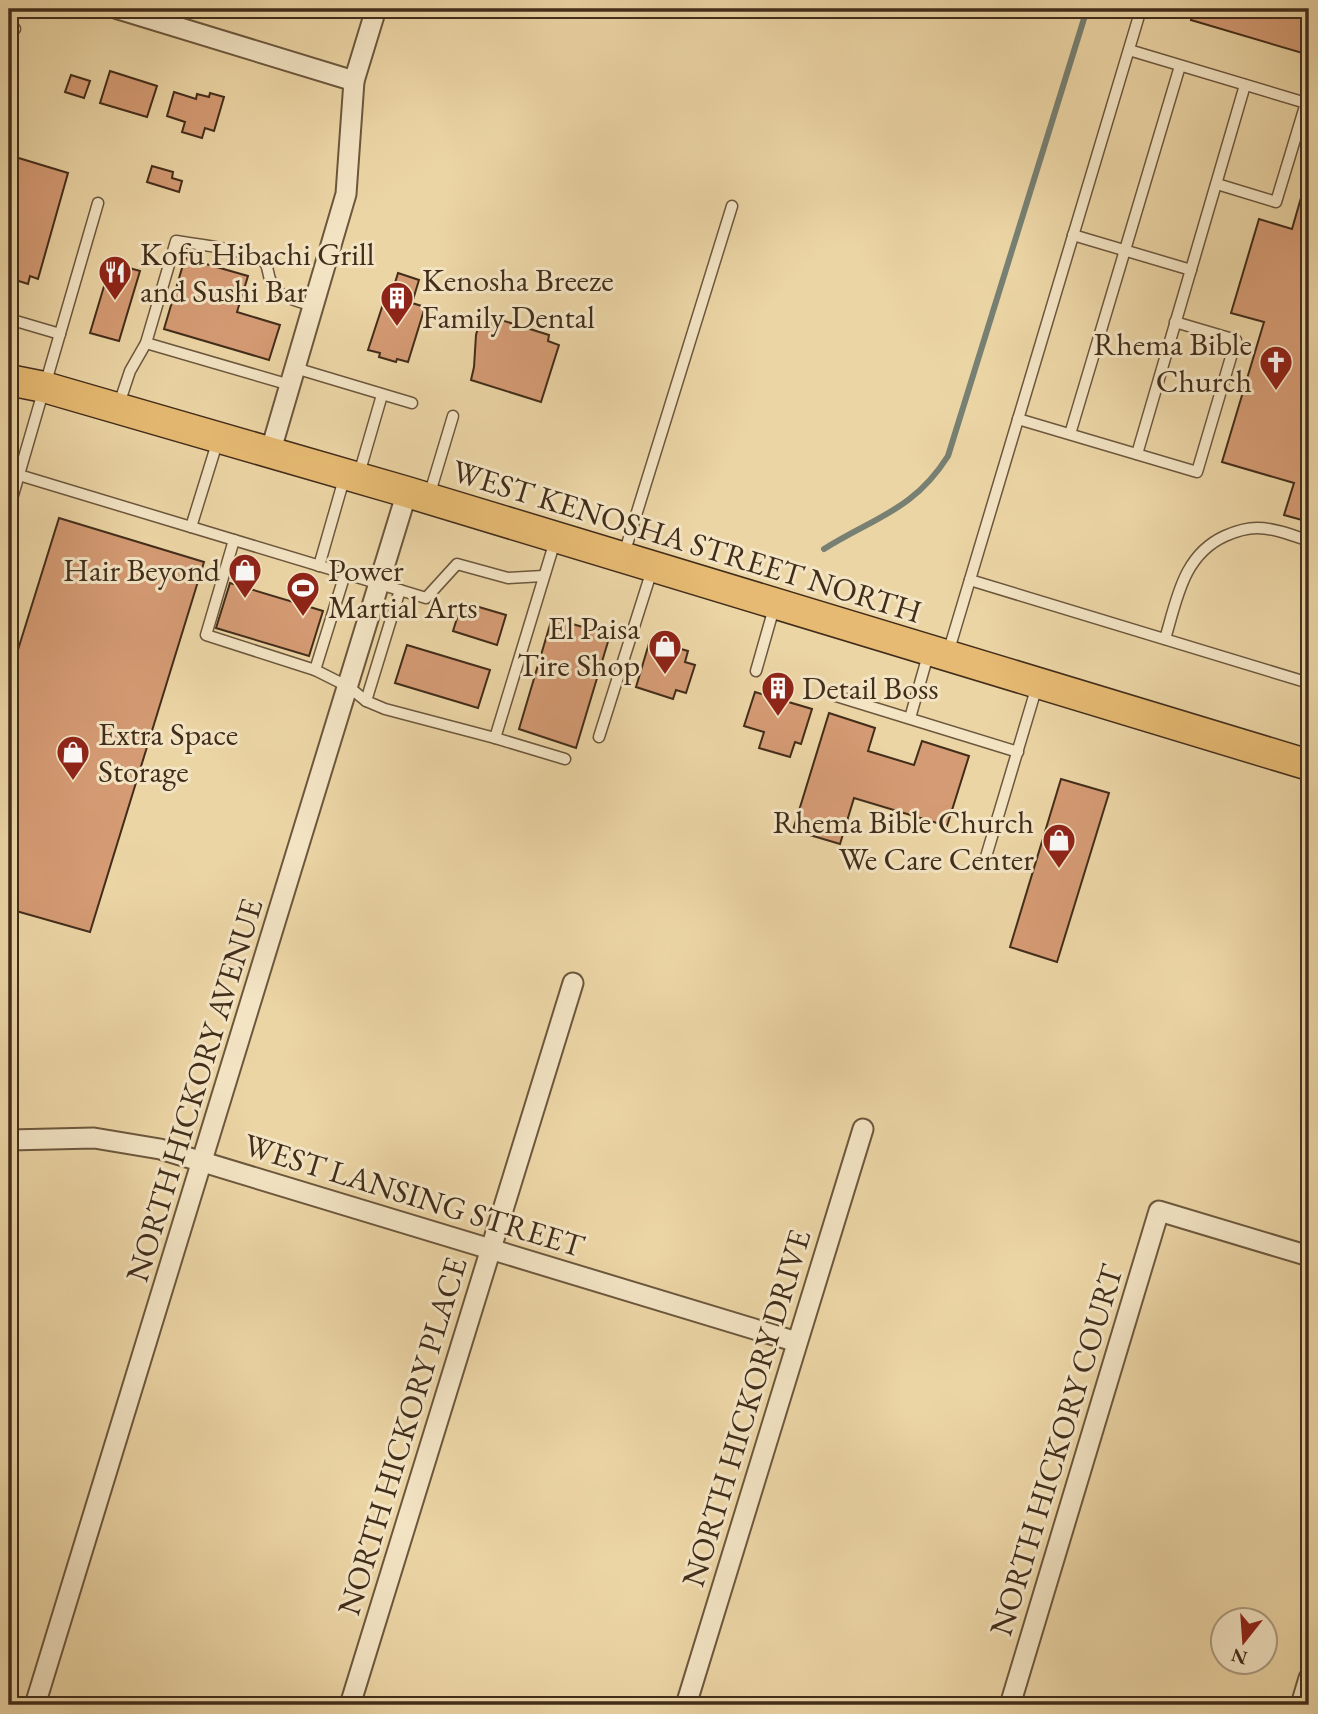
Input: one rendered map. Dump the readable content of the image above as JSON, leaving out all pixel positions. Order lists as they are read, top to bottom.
{
  "streets": {
    "main road": ["WEST KENOSHA STREET NORTH"],
    "street": [
      "NORTH HICKORY AVENUE",
      "WEST LANSING STREET",
      "NORTH HICKORY DRIVE",
      "NORTH HICKORY PLACE",
      "NORTH HICKORY COURT"
    ]
  },
  "crossings": [
    ["WEST KENOSHA STREET NORTH", "NORTH HICKORY AVENUE"],
    ["NORTH HICKORY AVENUE", "WEST LANSING STREET"],
    ["WEST LANSING STREET", "NORTH HICKORY DRIVE"],
    ["WEST LANSING STREET", "NORTH HICKORY PLACE"]
  ],
  "places": {
    "restaurant": ["Kofu Hibachi Grill and Sushi Bar"],
    "building": ["Kenosha Breeze Family Dental", "Detail Boss"],
    "church": ["Rhema Bible Church"],
    "shop": [
      "Hair Beyond",
      "El Paisa Tire Shop",
      "Extra Space Storage",
      "Rhema Bible Church We Care Center"
    ],
    "sports": ["Power Martial Arts"]
  },
  "north": "bottom"
}
